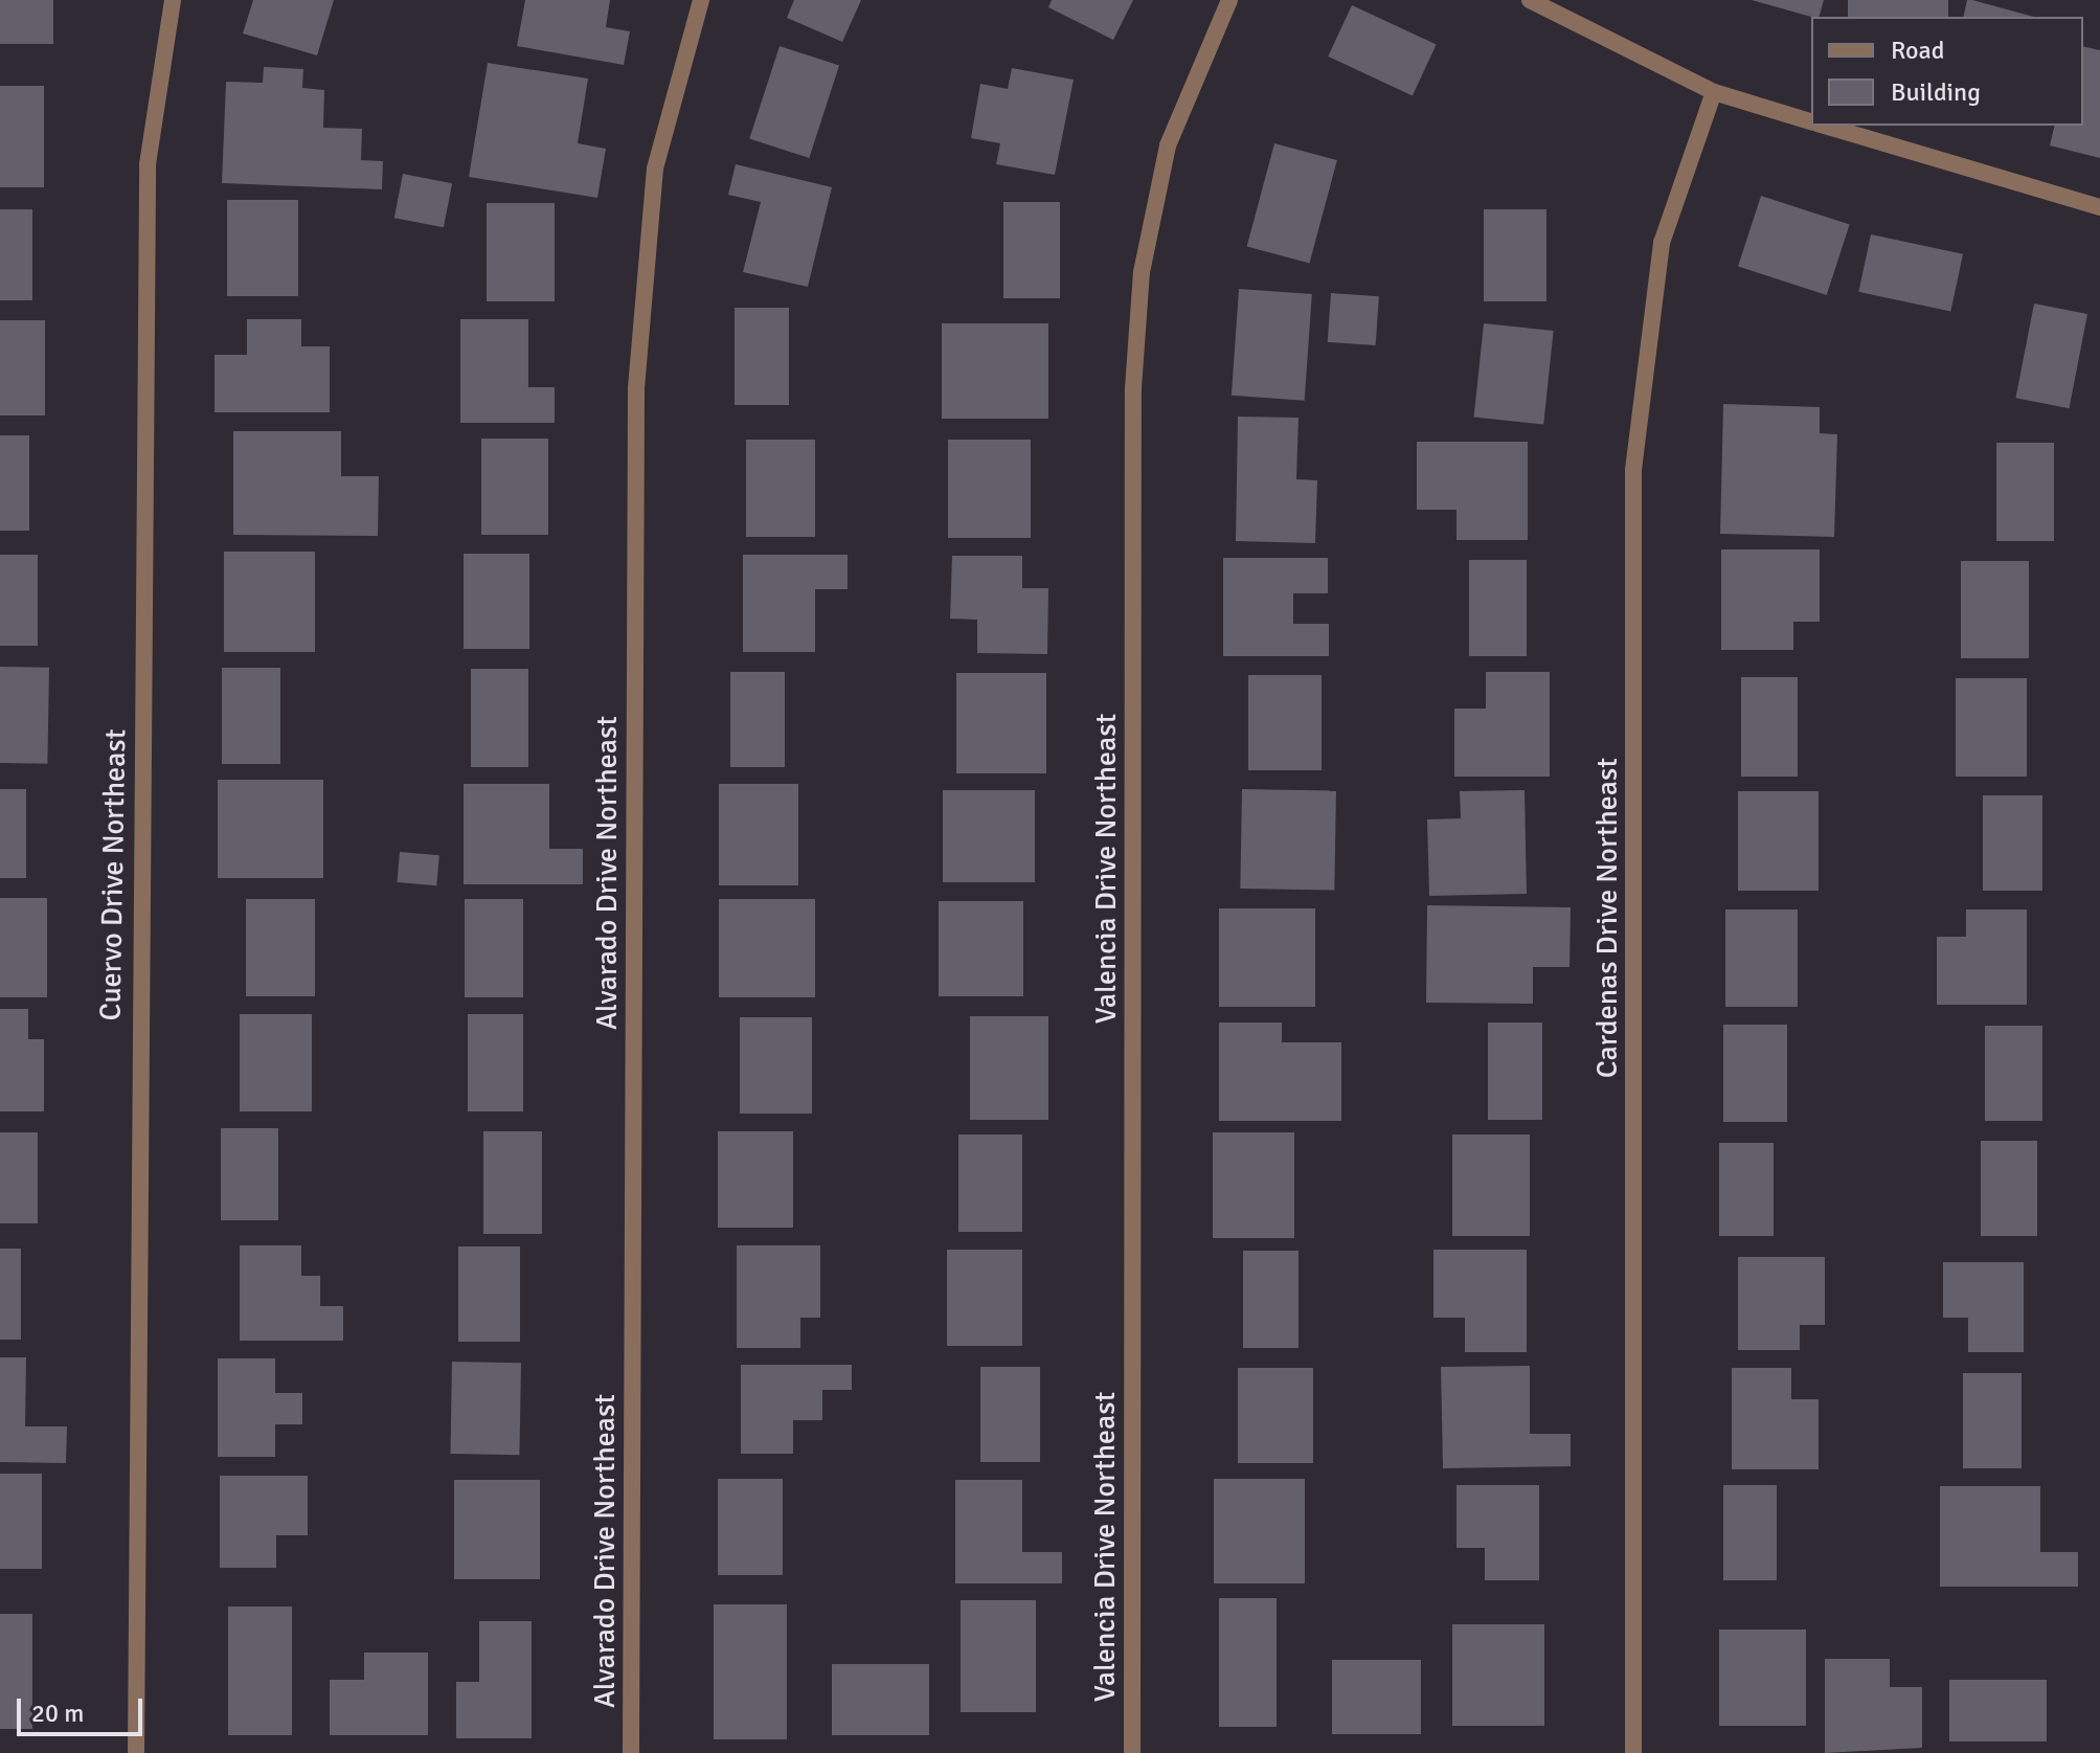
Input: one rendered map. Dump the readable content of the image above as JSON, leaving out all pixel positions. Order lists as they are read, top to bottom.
{
  "streets": {
    "street": [
      "Valencia Drive Northeast",
      "Alvarado Drive Northeast",
      "Cuervo Drive Northeast",
      "Cardenas Drive Northeast"
    ]
  },
  "legend": ["Road", "Building"],
  "scale_bar": "20 m"
}
